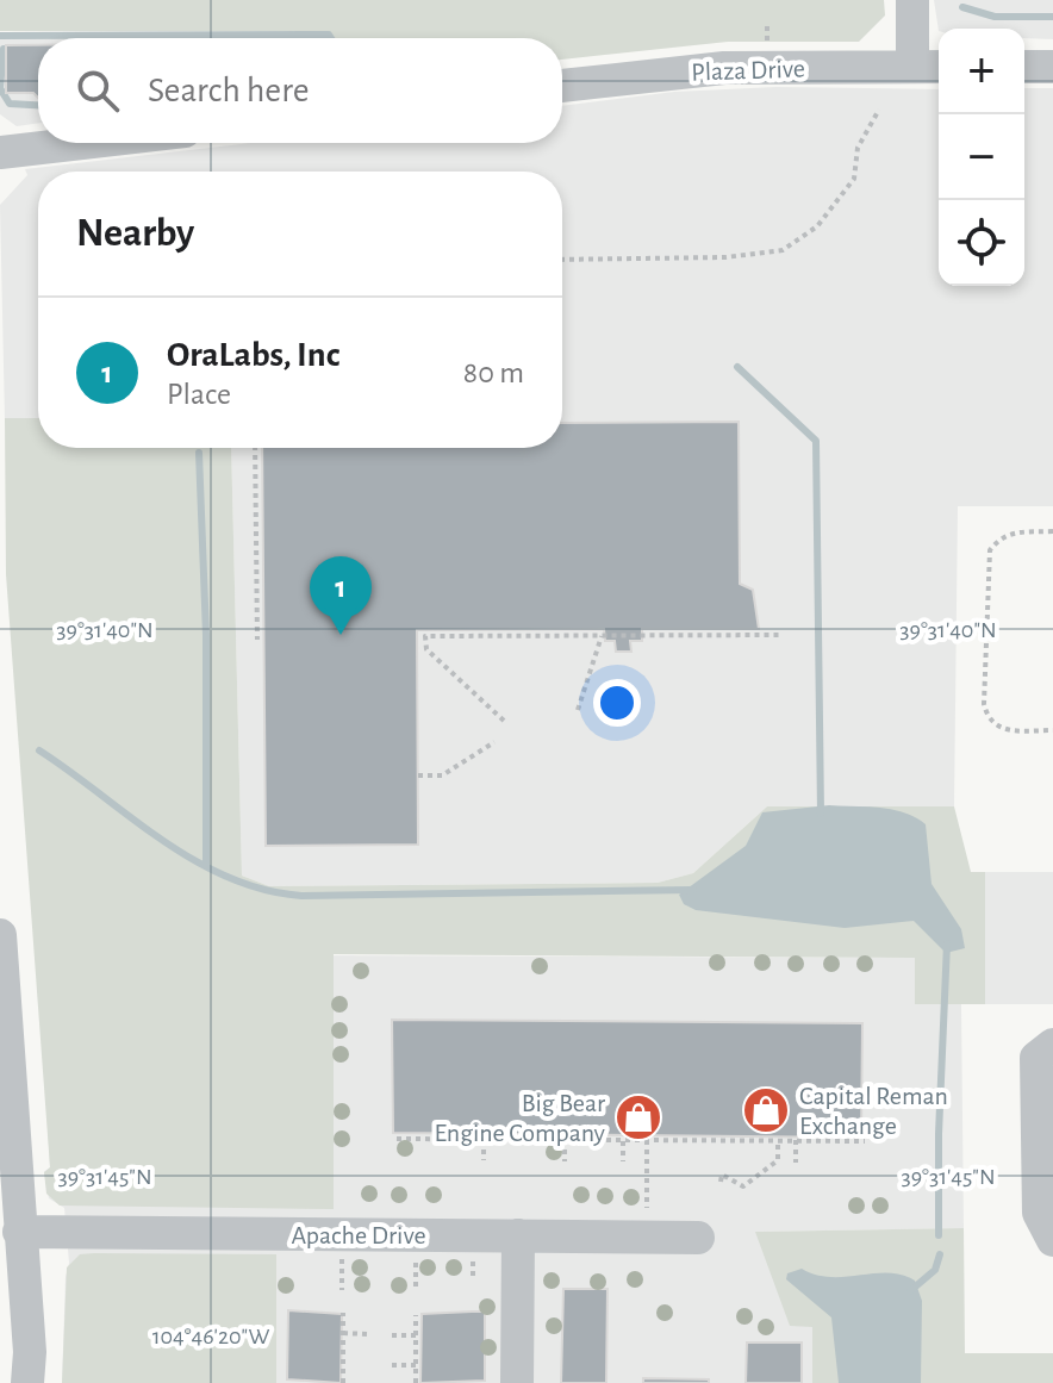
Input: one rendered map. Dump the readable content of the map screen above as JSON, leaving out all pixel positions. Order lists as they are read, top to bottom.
{
  "streets": {
    "street": ["Plaza Drive", "Apache Drive"]
  },
  "places": {
    "shop": ["Capital Reman Exchange", "Big Bear Engine Company"]
  },
  "page": {
    "map_buttons": ["+", "−"],
    "search": "Search here",
    "heading": "Nearby",
    "list": [
      {
        "mark": "1",
        "name": "OraLabs, Inc",
        "note": "Place",
        "value": "80 m"
      }
    ],
    "pins": "1"
  },
  "coordinates": ["39°31'40\"N", "39°31'45\"N", "104°46'20\"W"]
}
